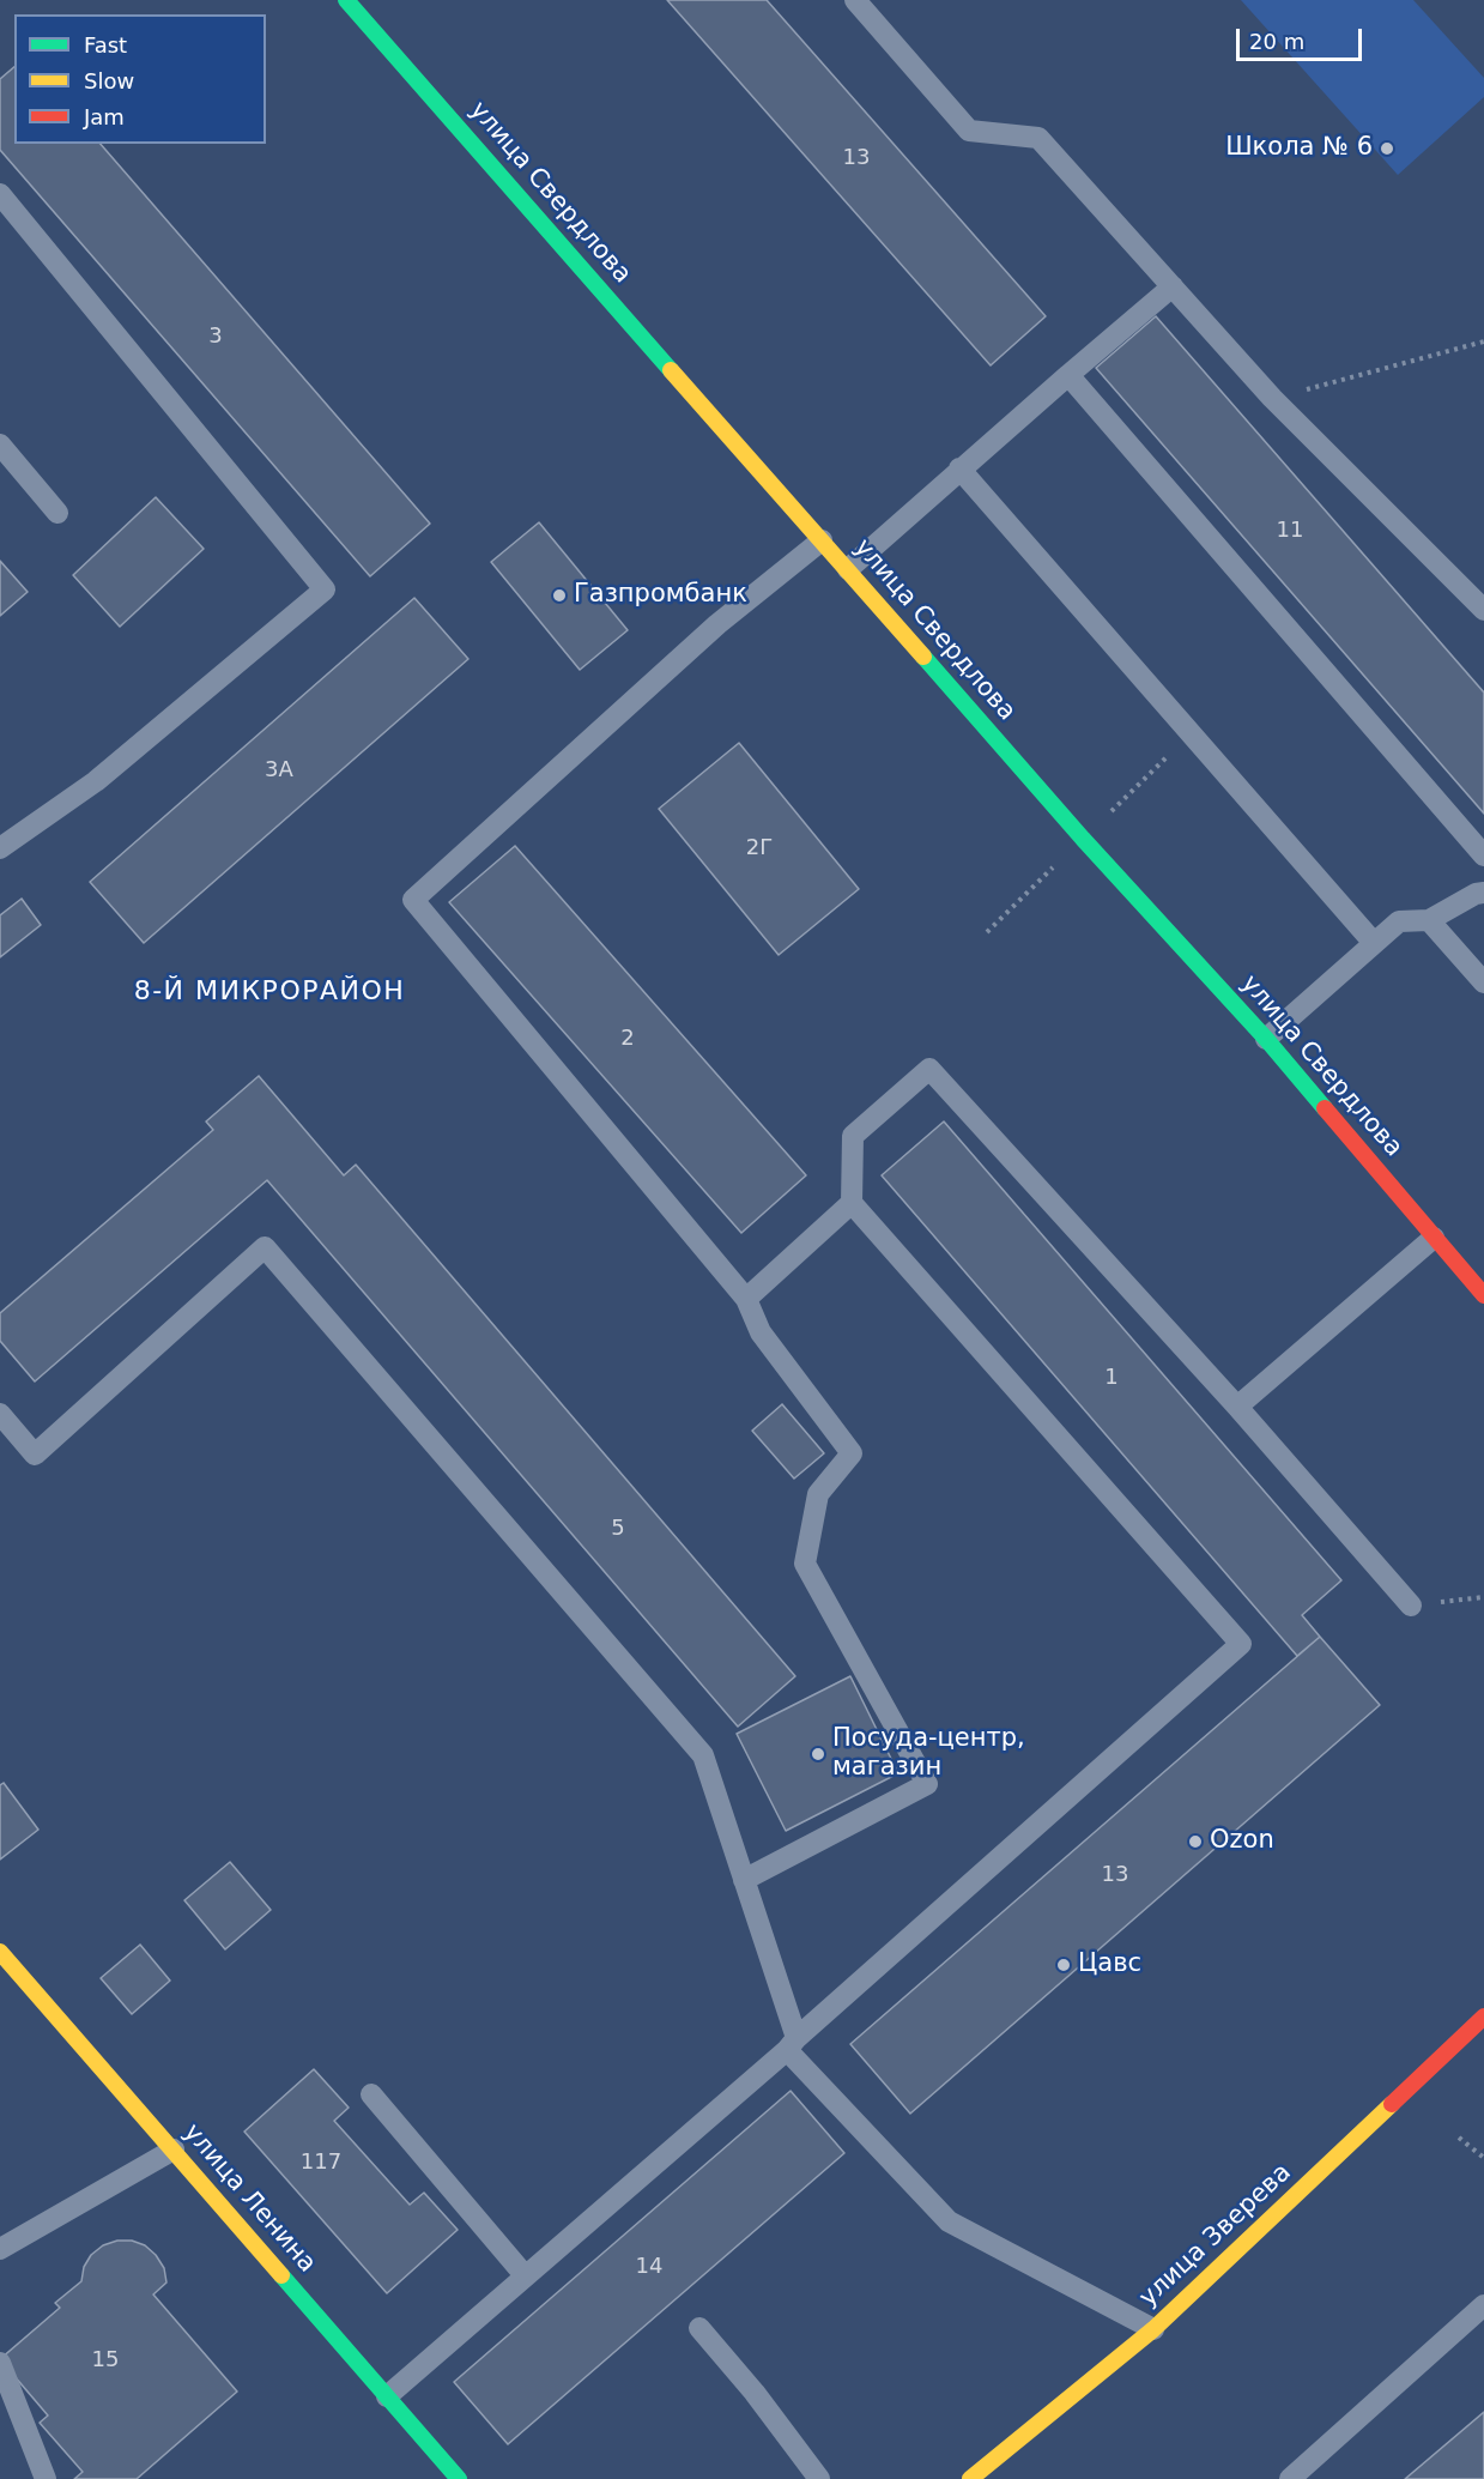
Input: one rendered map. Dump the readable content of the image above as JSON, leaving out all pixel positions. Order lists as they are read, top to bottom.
{
  "streets": {
    "main road": ["улица Свердлова", "улица Ленина", "улица Зверева"]
  },
  "districts": ["8-Й МИКРОРАЙОН"],
  "places": [
    "Школа № 6",
    "Газпромбанк",
    "Посуда-центр, магазин",
    "Ozon",
    "Цавс"
  ],
  "house_numbers": [
    "13",
    "3",
    "11",
    "3А",
    "2Г",
    "2",
    "1",
    "5",
    "13",
    "117",
    "14",
    "15"
  ],
  "legend": ["Fast", "Slow", "Jam"],
  "scale_bar": "20 m"
}
